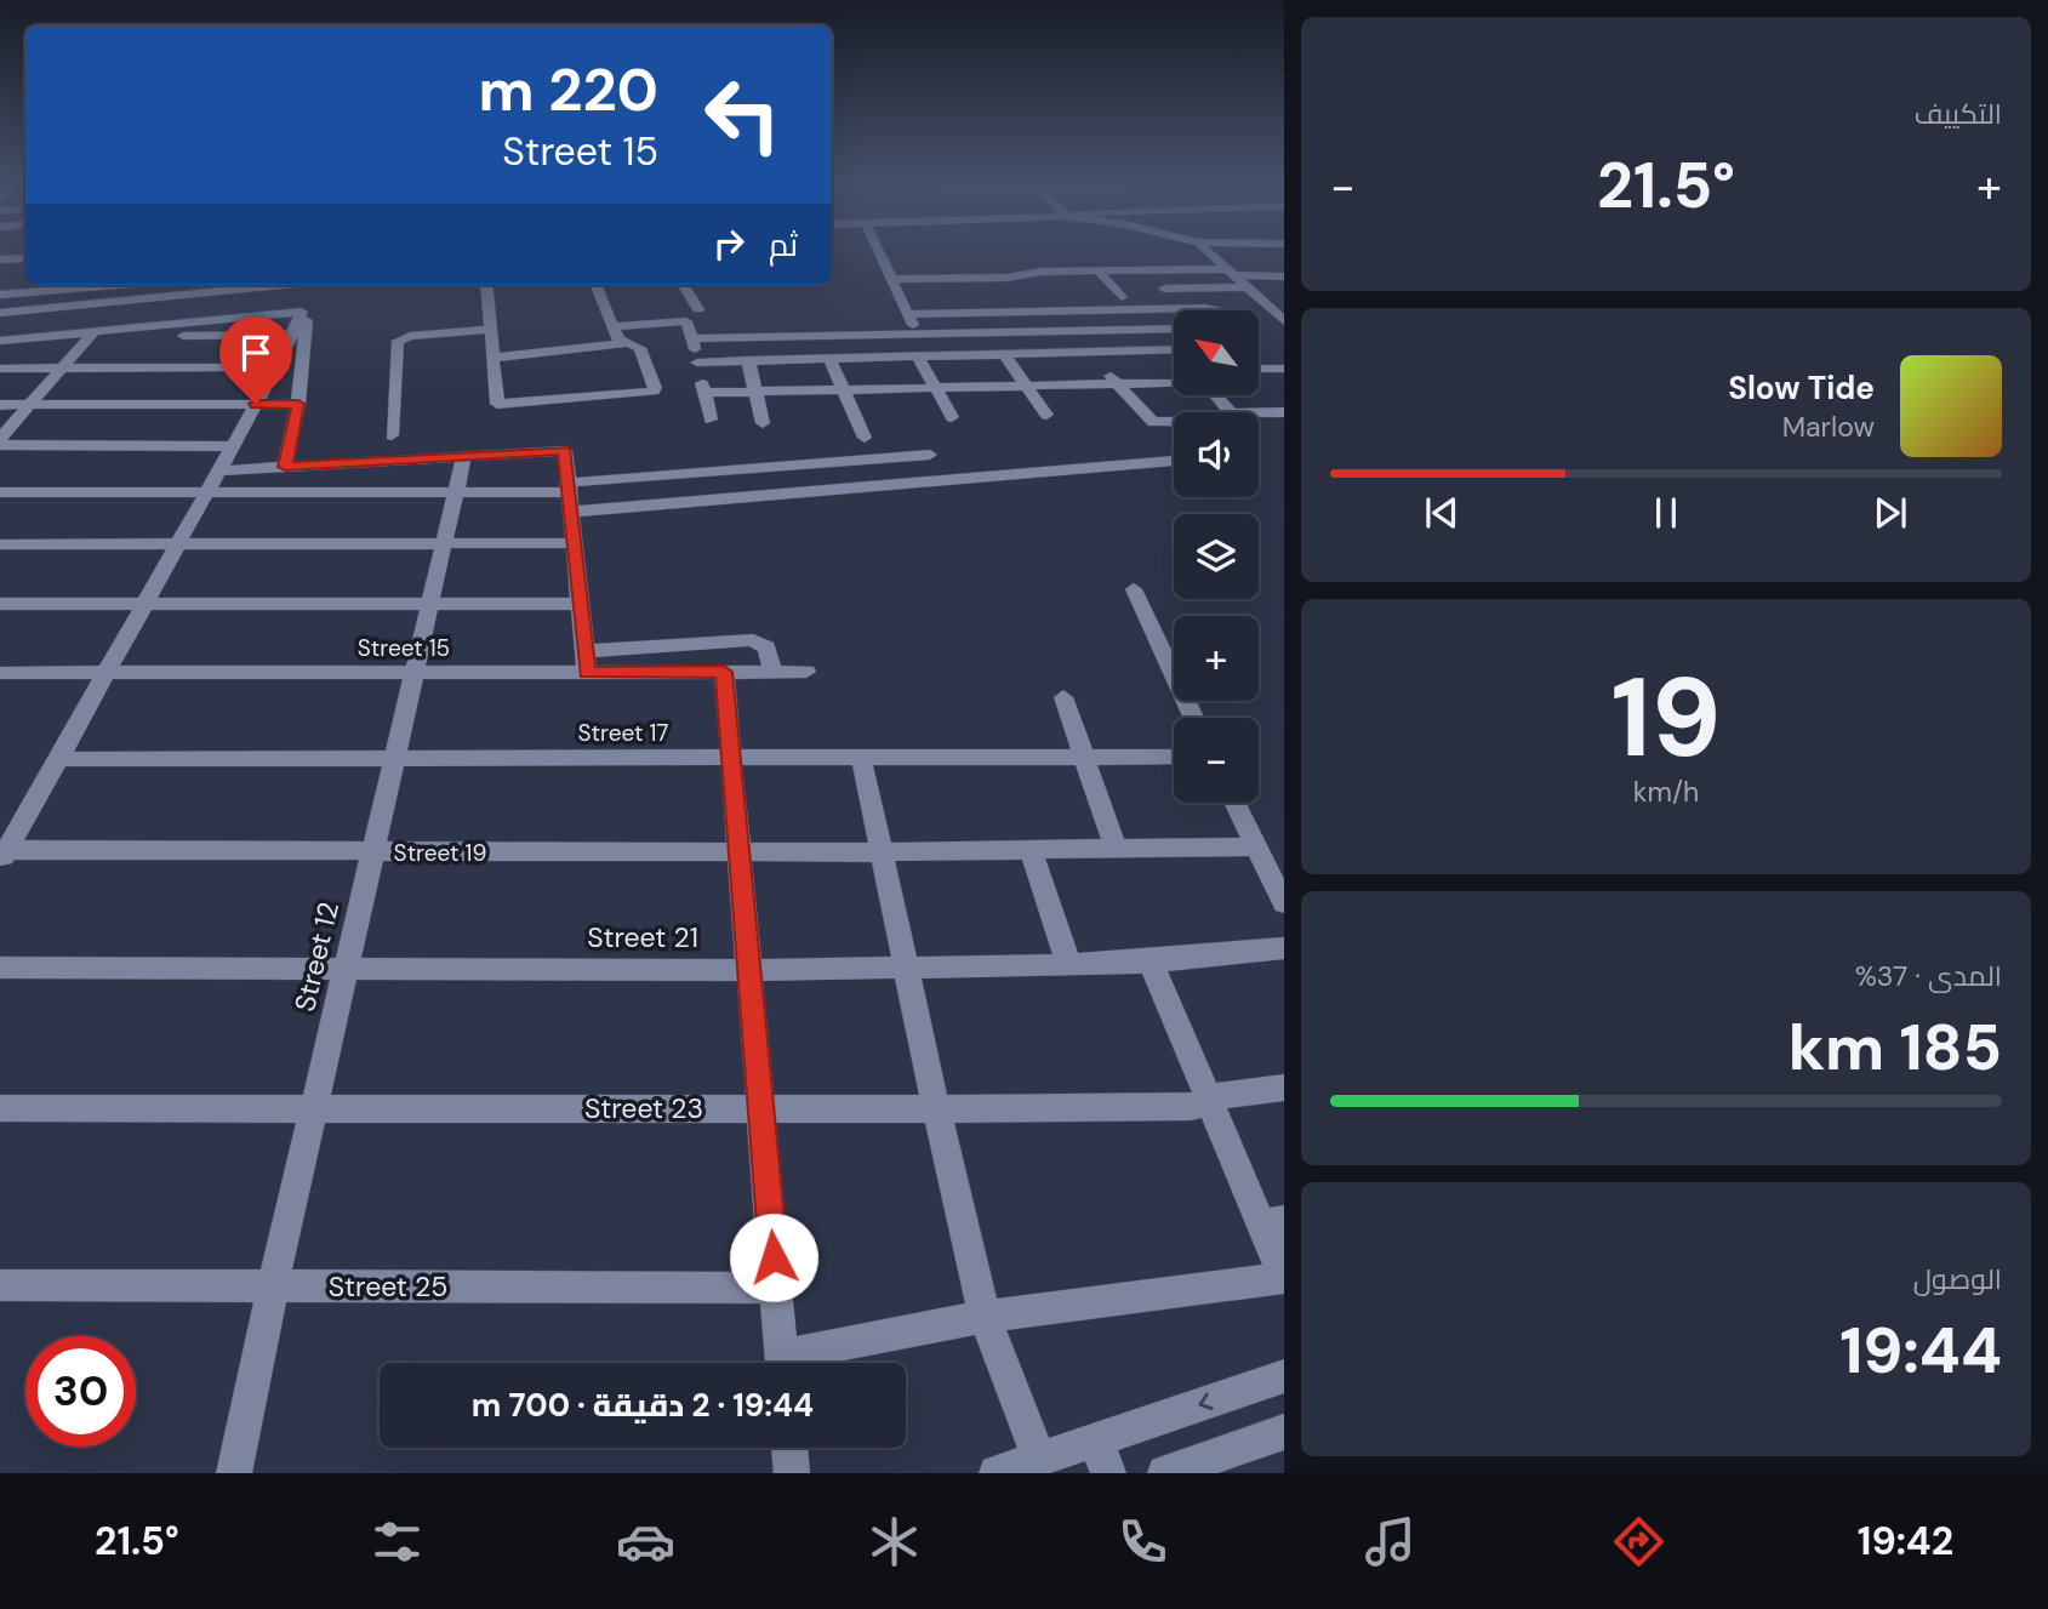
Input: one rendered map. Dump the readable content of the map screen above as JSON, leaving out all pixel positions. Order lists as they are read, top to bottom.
{
  "streets": {
    "street": [
      "Street 15",
      "Street 17",
      "Street 19",
      "Street 21",
      "Street 12",
      "Street 23",
      "Street 25"
    ]
  },
  "crossings": [
    ["Street 15", "Street 12"],
    ["Street 17", "Street 12"],
    ["Street 19", "Street 12"],
    ["Street 21", "Street 12"],
    ["Street 12", "Street 23"],
    ["Street 12", "Street 25"]
  ],
  "north": "top left",
  "page": {
    "tile": [
      "التكييف",
      ["19", "km/h"],
      ["المدى · 37%", "185 km"],
      ["الوصول", "19:44"]
    ],
    "turn": ["220 m", "Street 15"],
    "heat": ["−", "21.5°", "+"],
    "then": "ثم",
    "map_buttons": ["+", "−"],
    "song": ["Slow Tide", "Marlow"],
    "limit": "30",
    "trip": "19:44 · 2 دقيقة · 700 m",
    "tabs": ["19:42", "21.5°"]
  }
}
